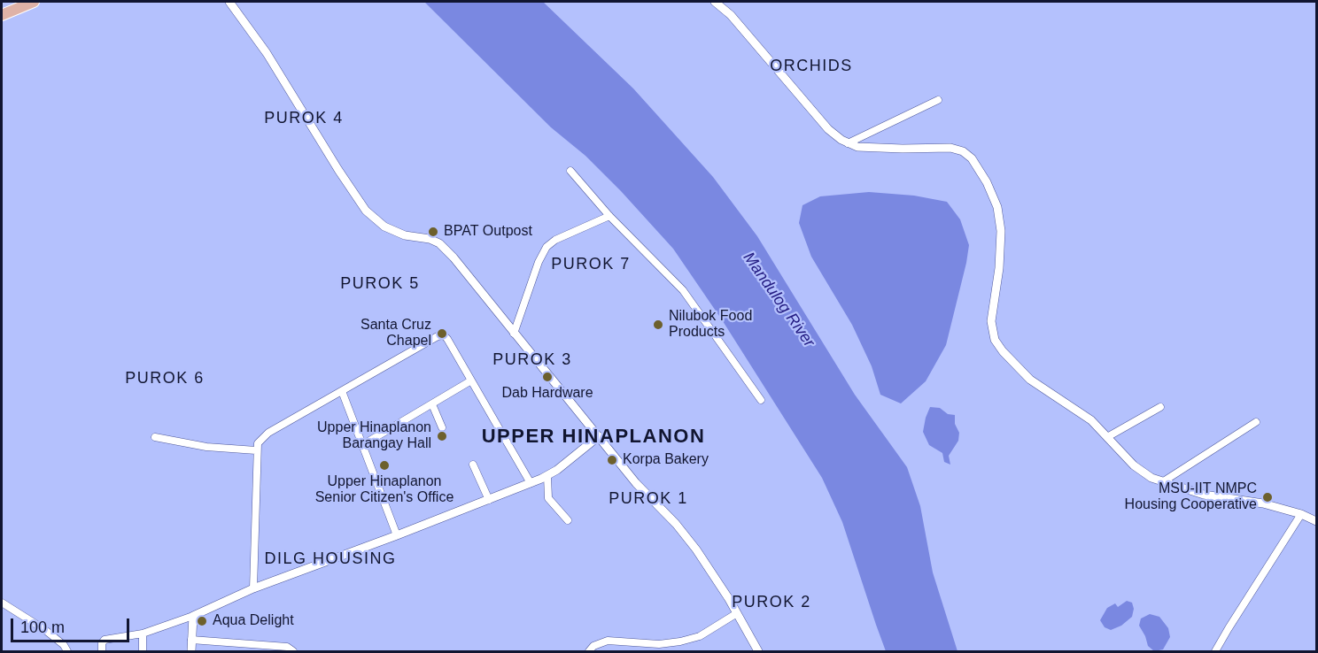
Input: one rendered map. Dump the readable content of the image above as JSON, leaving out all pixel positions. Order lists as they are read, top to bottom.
{
  "districts": [
    "ORCHIDS",
    "PUROK 4",
    "PUROK 7",
    "PUROK 5",
    "PUROK 3",
    "PUROK 6",
    "UPPER HINAPLANON",
    "PUROK 1",
    "DILG HOUSING",
    "PUROK 2"
  ],
  "water": ["Mandulog River"],
  "places": [
    "BPAT Outpost",
    "Nilubok Food Products",
    "Santa Cruz Chapel",
    "Dab Hardware",
    "Upper Hinaplanon Barangay Hall",
    "Korpa Bakery",
    "Upper Hinaplanon Senior Citizen's Office",
    "MSU-IIT NMPC Housing Cooperative",
    "Aqua Delight"
  ],
  "scale_bar": "100 m"
}
